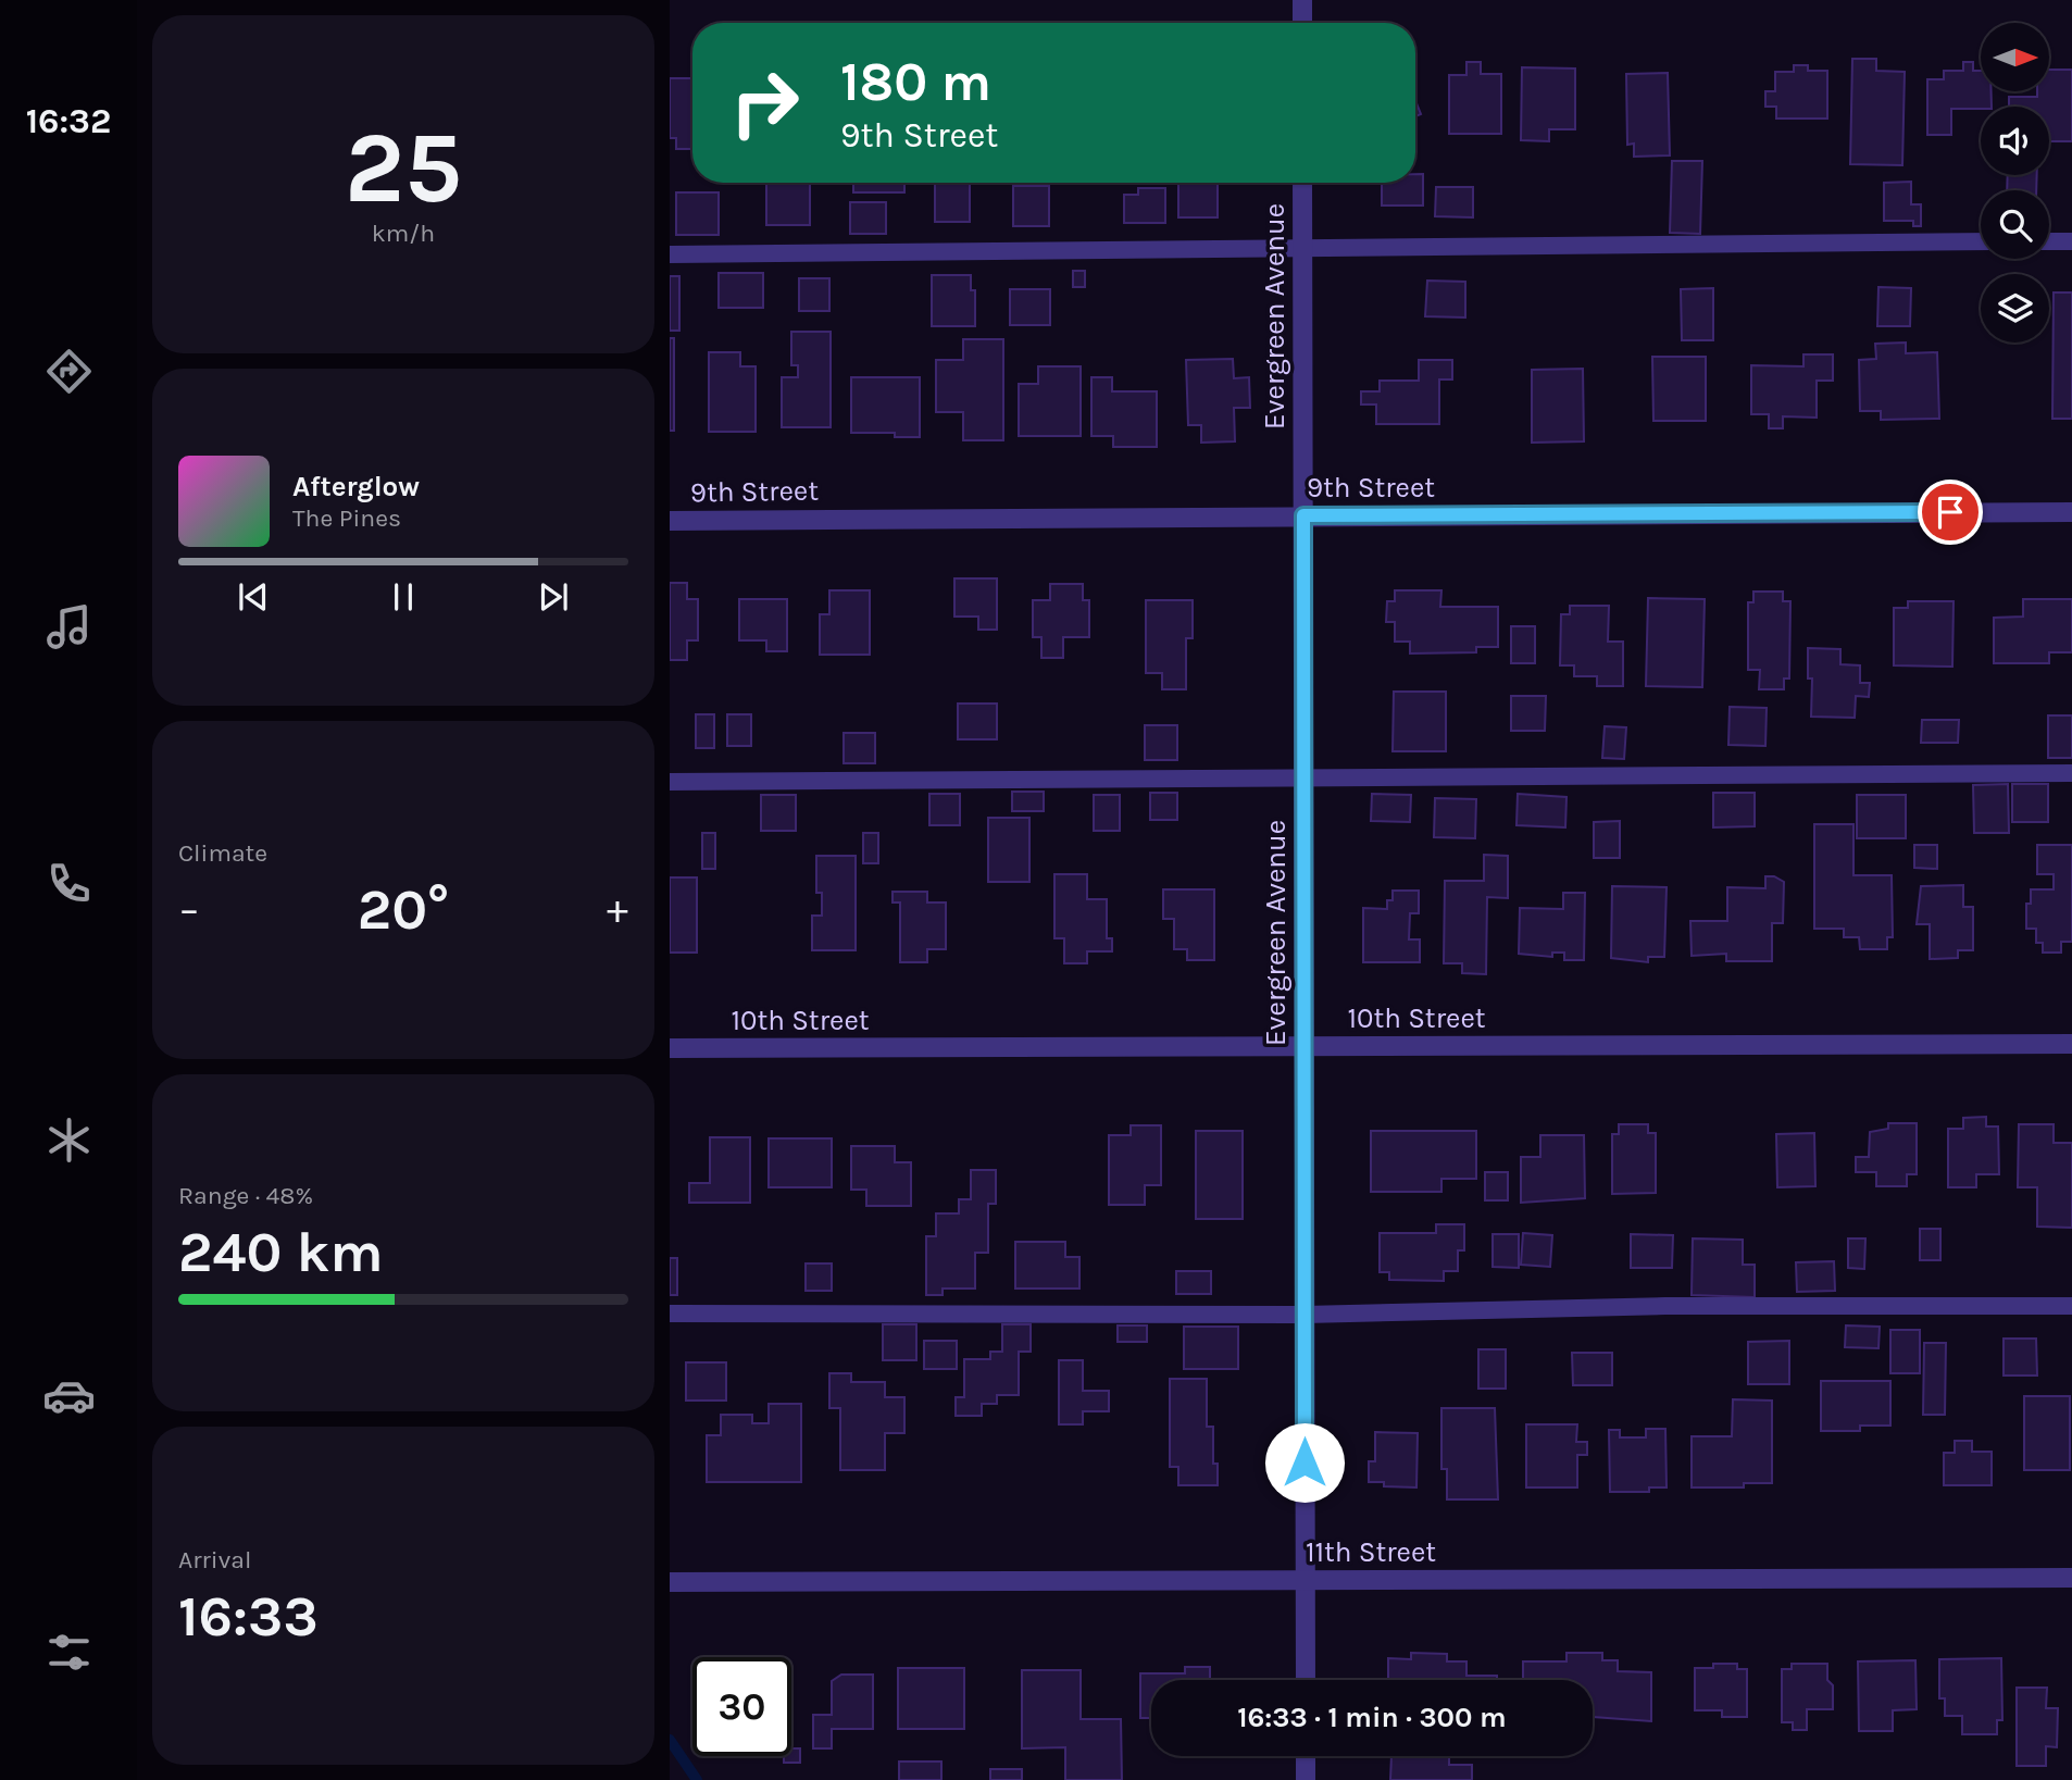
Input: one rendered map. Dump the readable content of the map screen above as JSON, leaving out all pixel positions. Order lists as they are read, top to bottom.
{
  "streets": {
    "street": [
      "Evergreen Avenue",
      "9th Street",
      "10th Street",
      "11th Street"
    ]
  },
  "crossings": [
    ["Evergreen Avenue", "9th Street"],
    ["Evergreen Avenue", "10th Street"],
    ["Evergreen Avenue", "11th Street"]
  ],
  "north": "right",
  "page": {
    "tabs": "16:32",
    "tile": [
      ["25", "km/h"],
      "Climate",
      ["Range · 48%", "240 km"],
      ["Arrival", "16:33"]
    ],
    "turn": ["180 m", "9th Street"],
    "song": ["Afterglow", "The Pines"],
    "heat": ["−", "20°", "+"],
    "limit": "30",
    "trip": "16:33 · 1 min · 300 m"
  }
}
